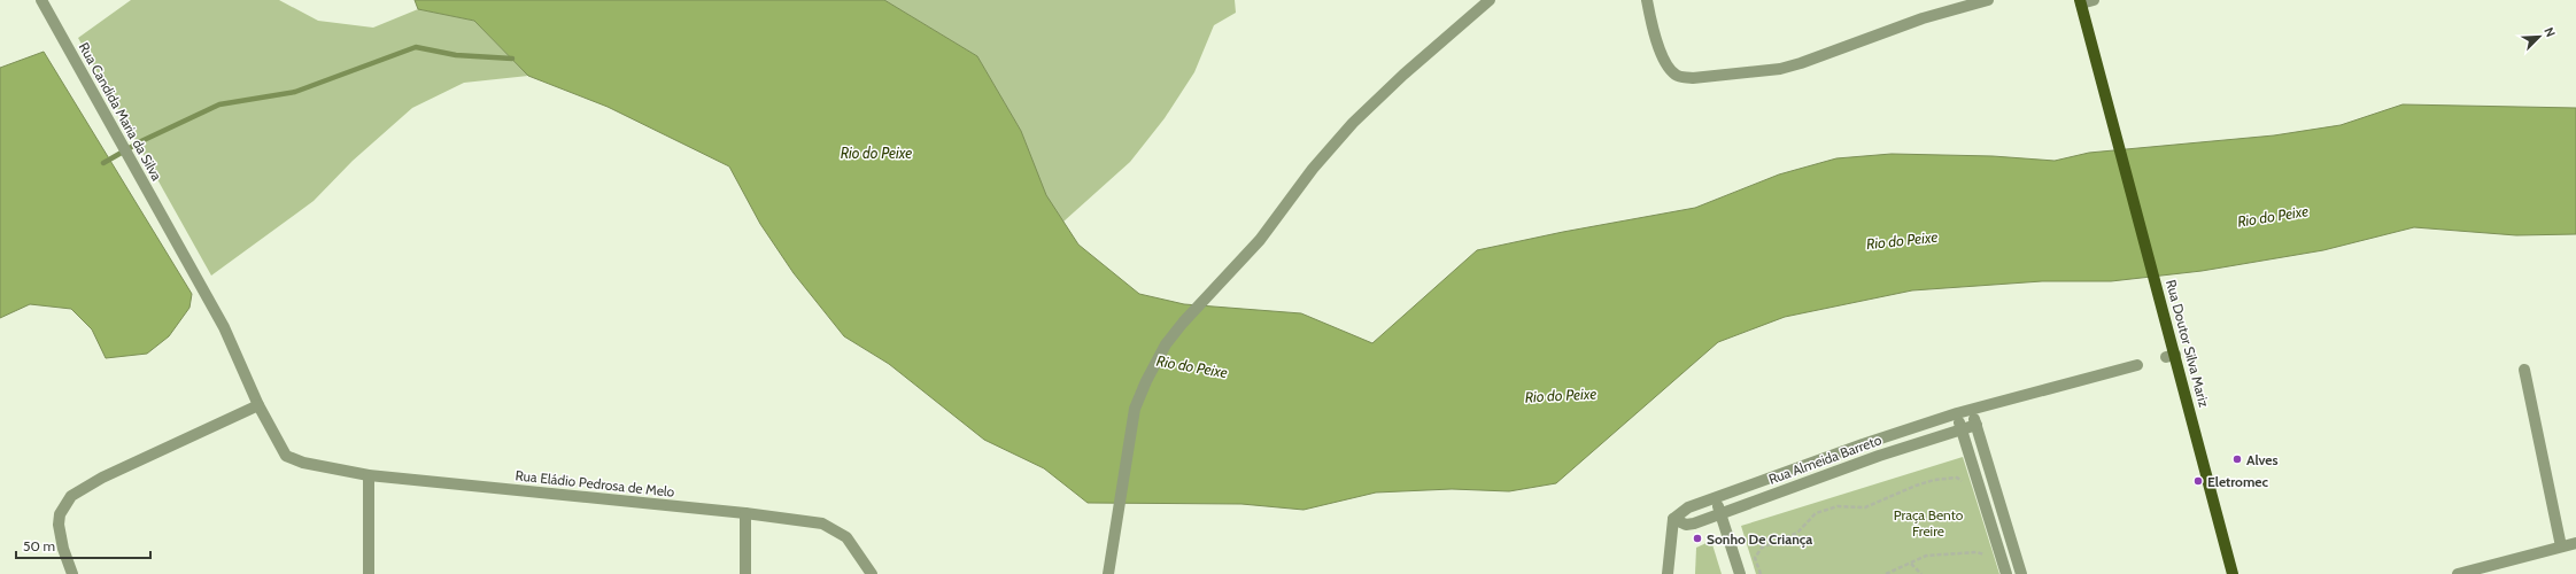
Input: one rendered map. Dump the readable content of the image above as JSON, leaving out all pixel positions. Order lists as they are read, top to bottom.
{
  "streets": {
    "main road": ["Rua Doutor Silva Mariz"],
    "street": ["Rua Candida Maria da Silva", "Rua Almeida Barreto", "Rua Eládio Pedrosa de Melo"]
  },
  "crossings": [
    ["Rua Candida Maria da Silva", "Rua Eládio Pedrosa de Melo"]
  ],
  "water": ["Rio do Peixe"],
  "parks": ["Praça Bento Freire"],
  "places": ["Alves", "Eletromec", "Sonho De Criança"],
  "scale_bar": "50 m",
  "north": "top right"
}
